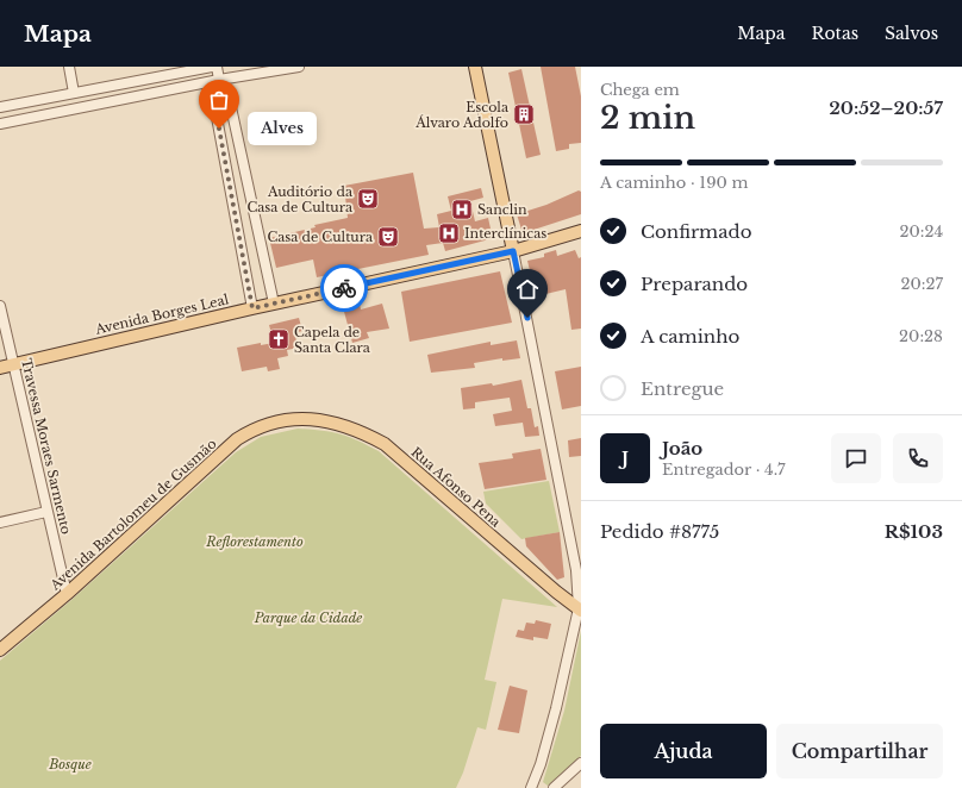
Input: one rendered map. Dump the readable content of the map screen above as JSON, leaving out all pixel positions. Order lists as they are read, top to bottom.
{
  "streets": {
    "main road": ["Avenida Borges Leal", "Rua Afonso Pena", "Avenida Bartolomeu de Gusmão"],
    "street": ["Travessa Moraes Sarmento"]
  },
  "crossings": [
    ["Avenida Borges Leal", "Travessa Moraes Sarmento"],
    ["Travessa Moraes Sarmento", "Avenida Bartolomeu de Gusmão"],
    ["Rua Afonso Pena", "Avenida Bartolomeu de Gusmão"]
  ],
  "parks": ["Reflorestamento", "Parque da Cidade", "Bosque"],
  "places": {
    "building": ["Escola Álvaro Adolfo"],
    "other": ["Alves"],
    "theatre": ["Auditório da Casa de Cultura", "Casa de Cultura"],
    "hospital": ["Sanclin", "Interclínicas"],
    "church": ["Capela de Santa Clara"]
  },
  "page": {
    "header": "Mapa",
    "nav": ["Mapa", "Rotas", "Salvos"],
    "heading": ["2 min", "Chega em", "20:52–20:57"],
    "panel": [
      "João",
      "Entregador · 4.7",
      "Pedido #8775",
      "R$103"
    ],
    "bubble": "Alves",
    "bar": "A caminho · 190 m",
    "list": [
      ["Confirmado", "20:24"],
      ["Preparando", "20:27"],
      ["A caminho", "20:28"],
      "Entregue"
    ],
    "round": "J",
    "buttons": ["Ajuda", "Compartilhar"]
  }
}
